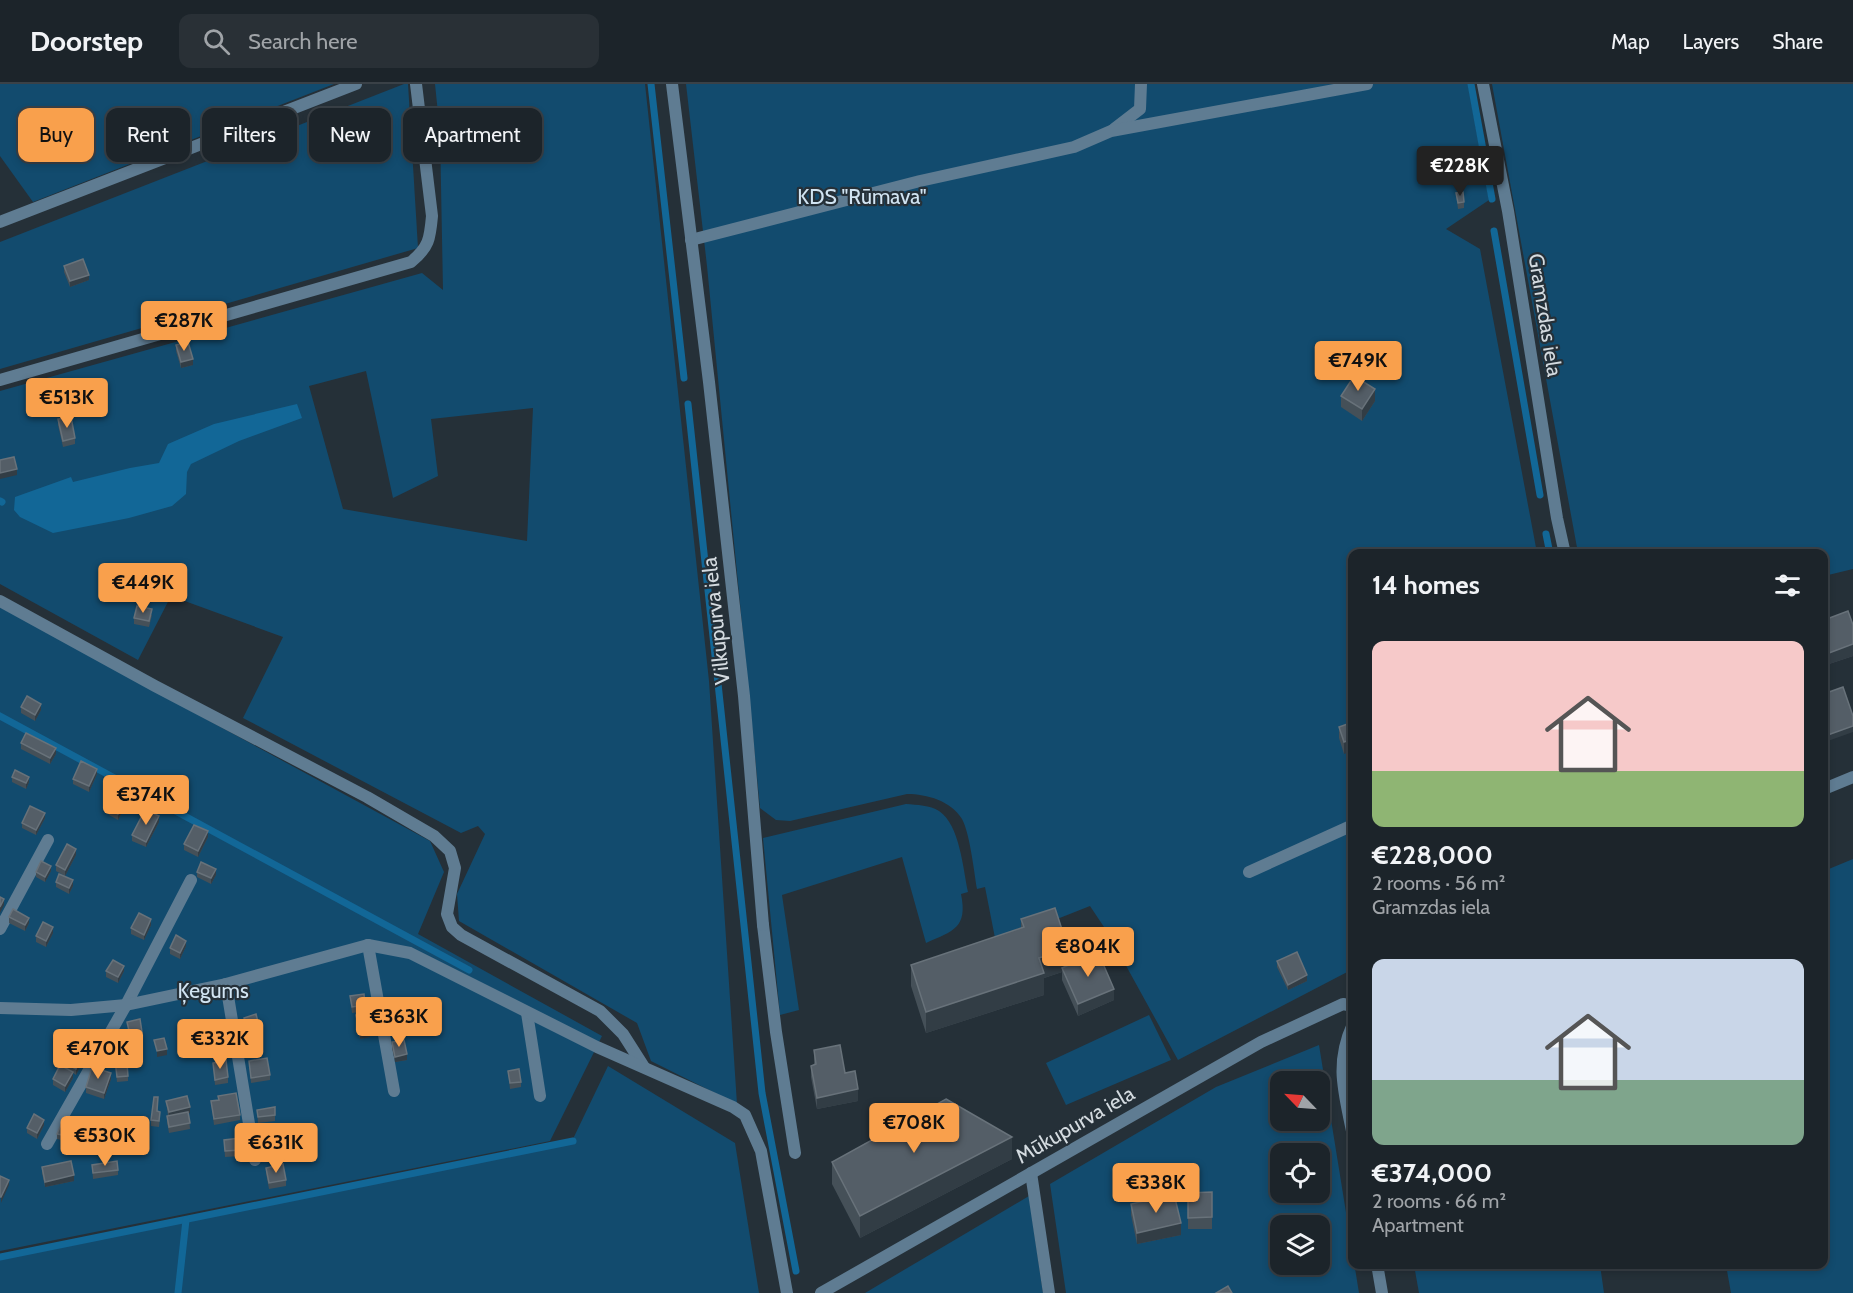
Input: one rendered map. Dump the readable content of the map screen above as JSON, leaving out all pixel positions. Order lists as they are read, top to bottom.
{
  "streets": {
    "street": ["Gramzdas iela", "Vilkupurva iela", "Mūkupurva iela"]
  },
  "parks": ["KDS \"Rūmava\"", "Ķegums"],
  "north": "top left",
  "page": {
    "header": "Doorstep",
    "search": "Search here",
    "nav": ["Map", "Layers", "Share"],
    "chip": [
      "Buy",
      "Rent",
      "Filters",
      "New",
      "Apartment"
    ],
    "price": [
      "€228K",
      "€287K",
      "€749K",
      "€513K",
      "€449K",
      "€374K",
      "€804K",
      "€363K",
      "€332K",
      "€470K",
      "€708K",
      "€530K",
      "€631K",
      "€338K"
    ],
    "heading": "14 homes",
    "list": [
      {
        "name": "€228,000",
        "note": "2 rooms · 56 m² · Gramzdas iela"
      },
      {
        "name": "€374,000",
        "note": "2 rooms · 66 m² · Apartment"
      }
    ]
  }
}
